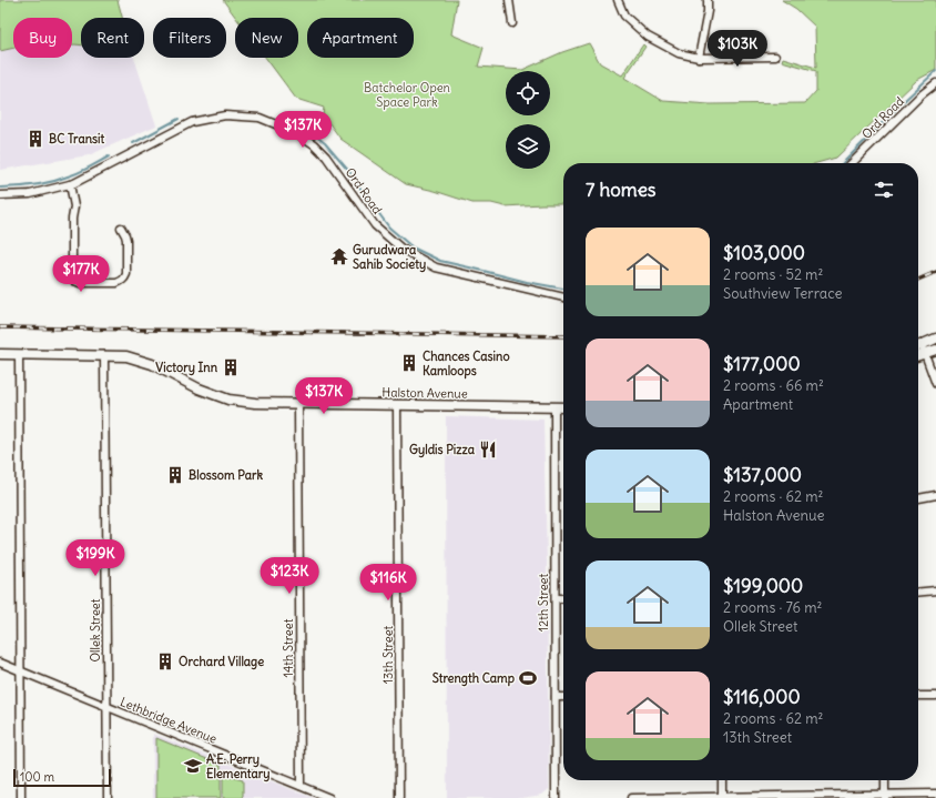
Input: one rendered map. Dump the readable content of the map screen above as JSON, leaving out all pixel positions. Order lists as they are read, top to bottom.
{
  "streets": {
    "main road": ["Halston Avenue"],
    "street": [
      "Ord Road",
      "12th Street",
      "Ollek Street",
      "14th Street",
      "13th Street",
      "Lethbridge Avenue"
    ]
  },
  "crossings": [
    ["Halston Avenue", "12th Street"],
    ["Halston Avenue", "Ollek Street"],
    ["Halston Avenue", "14th Street"],
    ["Halston Avenue", "13th Street"],
    ["Ollek Street", "Lethbridge Avenue"],
    ["14th Street", "Lethbridge Avenue"]
  ],
  "parks": ["Batchelor Open Space Park"],
  "places": {
    "building": [
      "BC Transit",
      "Chances Casino Kamloops",
      "Victory Inn",
      "Blossom Park",
      "Orchard Village"
    ],
    "temple": ["Gurudwara Sahib Society"],
    "restaurant": ["Gyldis Pizza"],
    "sports": ["Strength Camp"],
    "school or university": ["A.E. Perry Elementary"]
  },
  "scale_bar": "100 m",
  "page": {
    "chip": [
      "Buy",
      "Rent",
      "Filters",
      "New",
      "Apartment"
    ],
    "price": [
      "$103K",
      "$137K",
      "$177K",
      "$137K",
      "$199K",
      "$123K",
      "$116K"
    ],
    "heading": "7 homes",
    "list": [
      {
        "name": "$103,000",
        "note": "2 rooms · 52 m² · Southview Terrace"
      },
      {
        "name": "$177,000",
        "note": "2 rooms · 66 m² · Apartment"
      },
      {
        "name": "$137,000",
        "note": "2 rooms · 62 m² · Halston Avenue"
      },
      {
        "name": "$199,000",
        "note": "2 rooms · 76 m² · Ollek Street"
      },
      {
        "name": "$116,000",
        "note": "2 rooms · 62 m² · 13th Street"
      }
    ],
    "scale": "100 m"
  }
}
